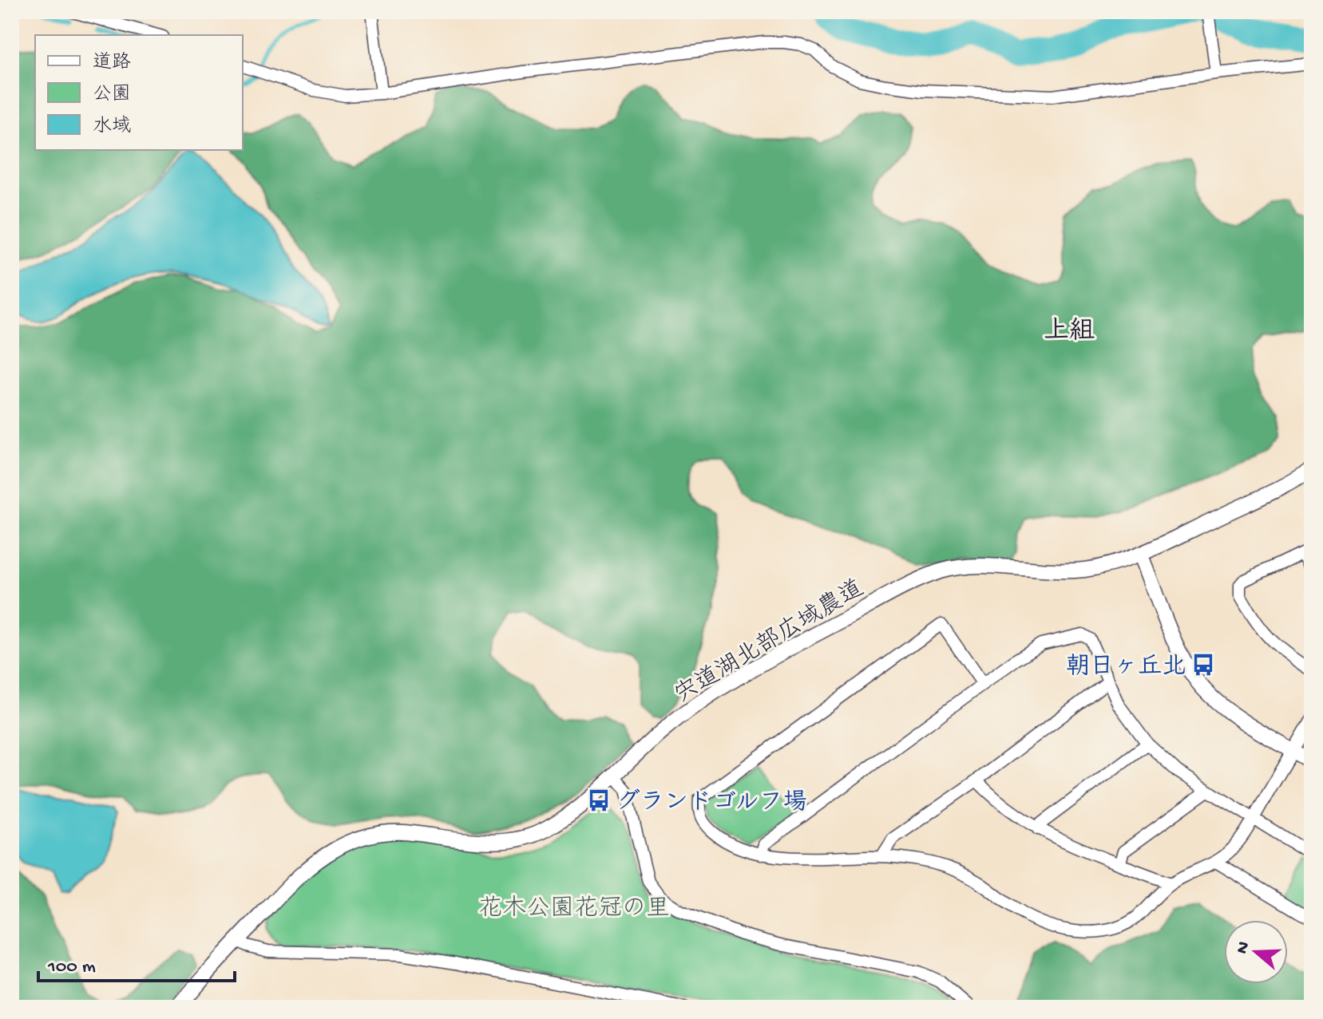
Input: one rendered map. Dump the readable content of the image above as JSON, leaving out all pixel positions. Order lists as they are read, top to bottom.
{
  "streets": {
    "street": ["宍道湖北部広域農道"]
  },
  "districts": ["上組"],
  "parks": ["花木公園花冠の里"],
  "places": {
    "bus stop": ["朝日ヶ丘北", "グランドゴルフ場"]
  },
  "legend": ["道路", "公園", "水域"],
  "scale_bar": "100 m",
  "north": "left"
}
